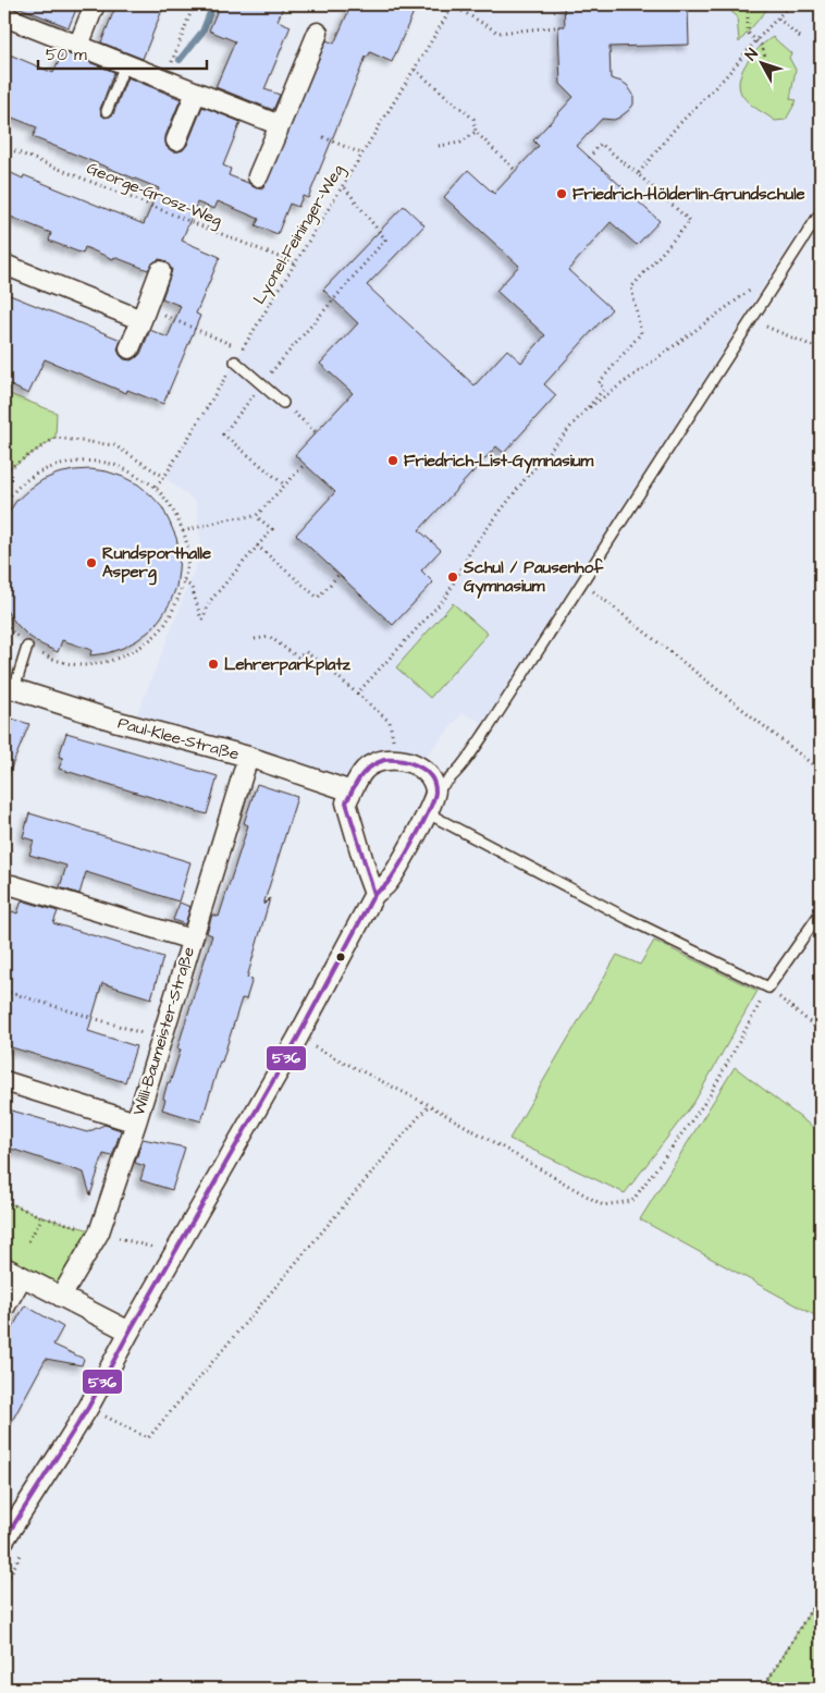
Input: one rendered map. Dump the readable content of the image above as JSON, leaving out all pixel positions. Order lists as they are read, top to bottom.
{
  "streets": {
    "street": ["Paul-Klee-Straße", "Willi-Baumeister-Straße"],
    "path": ["George-Grosz-Weg", "Lyonel-Feininger-Weg"]
  },
  "crossings": [
    ["George-Grosz-Weg", "Lyonel-Feininger-Weg"],
    ["Paul-Klee-Straße", "Willi-Baumeister-Straße"]
  ],
  "places": [
    "Friedrich-Hölderlin-Grundschule",
    "Friedrich-List-Gymnasium",
    "Rundsporthalle Asperg",
    "Schul / Pausenhof Gymnasium",
    "Lehrerparkplatz"
  ],
  "lines": ["transit line 536"],
  "scale_bar": "50 m",
  "north": "top left"
}
